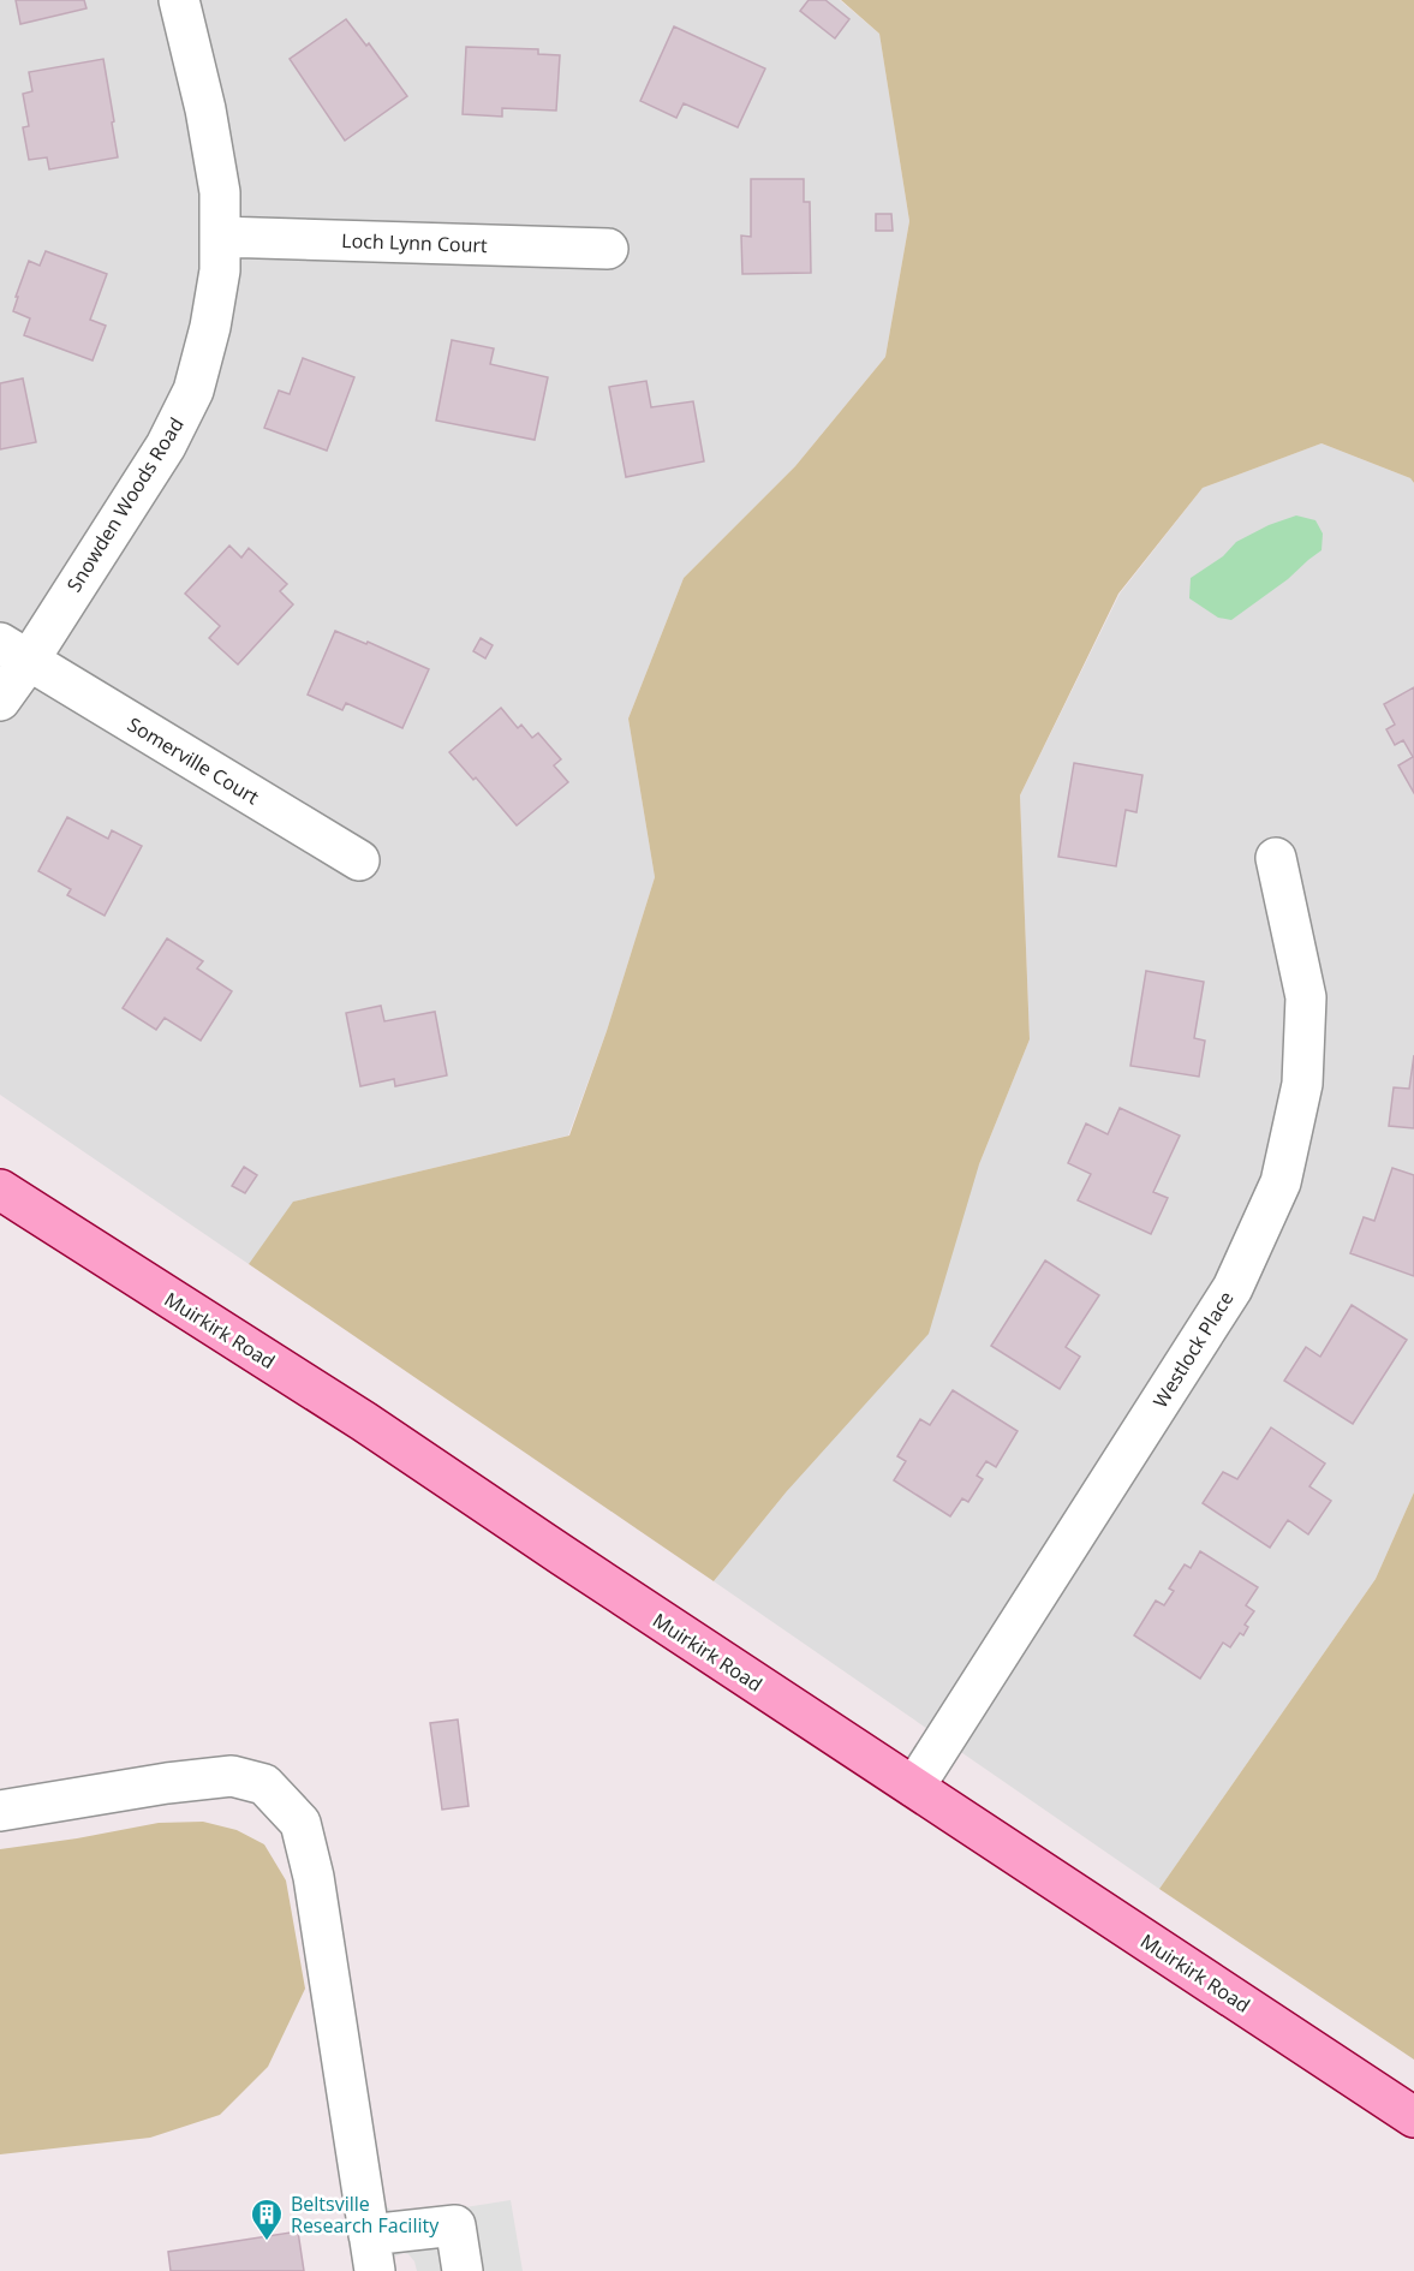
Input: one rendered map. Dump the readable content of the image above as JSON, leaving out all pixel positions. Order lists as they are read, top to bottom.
{
  "streets": {
    "main road": ["Muirkirk Road"],
    "street": [
      "Loch Lynn Court",
      "Snowden Woods Road",
      "Somerville Court",
      "Westlock Place"
    ]
  },
  "crossings": [
    ["Loch Lynn Court", "Snowden Woods Road"],
    ["Snowden Woods Road", "Somerville Court"],
    ["Muirkirk Road", "Westlock Place"]
  ],
  "places": {
    "building": ["Beltsville Research Facility"]
  }
}
